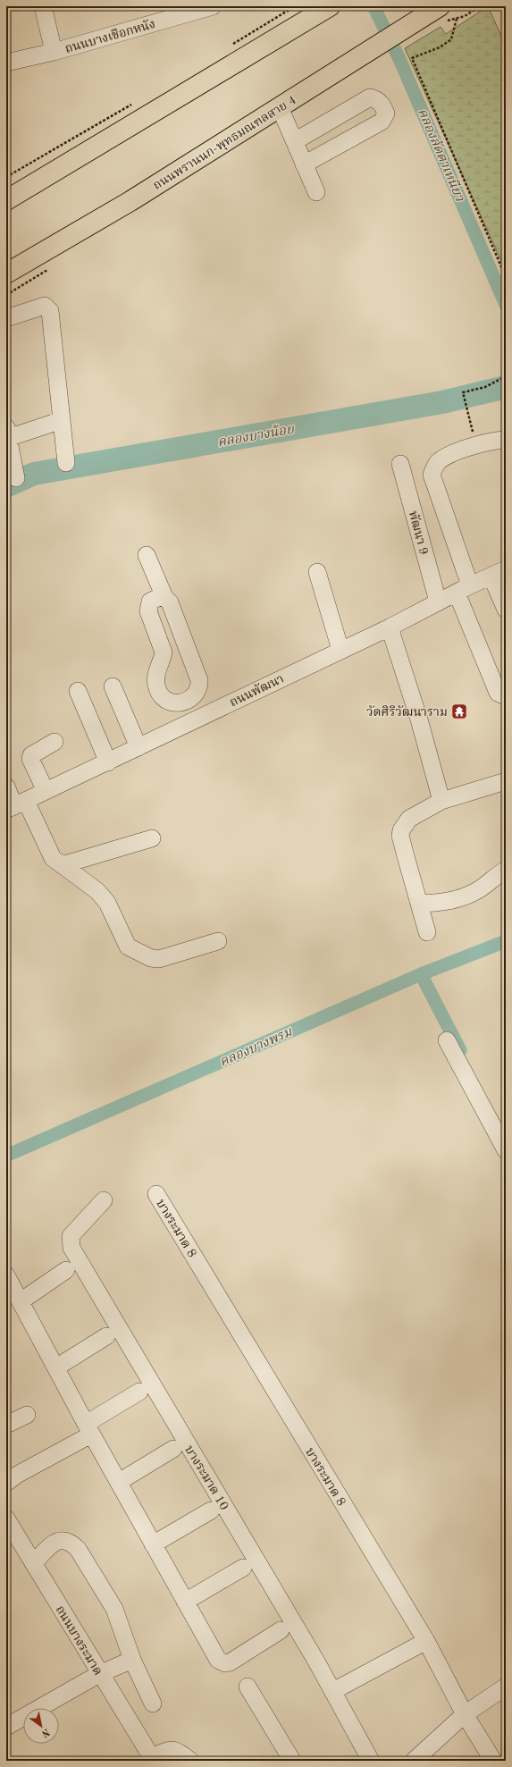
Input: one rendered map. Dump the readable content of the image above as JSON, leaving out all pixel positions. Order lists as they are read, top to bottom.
{
  "streets": {
    "main road": ["ถนนพรานนก-พุทธมณฑลสาย 4"],
    "street": [
      "ถนนบางเชือกหนัง",
      "พัฒนา 9",
      "ถนนพัฒนา",
      "บางระมาด 8",
      "บางระมาด 10",
      "ถนนบางระมาด"
    ]
  },
  "crossings": [
    ["พัฒนา 9", "ถนนพัฒนา"]
  ],
  "water": ["คลองลัดตาเหนียว", "คลองบางน้อย", "คลองบางพรม"],
  "places": {
    "temple": ["วัดศิริวัฒนาราม"]
  },
  "north": "bottom right"
}
